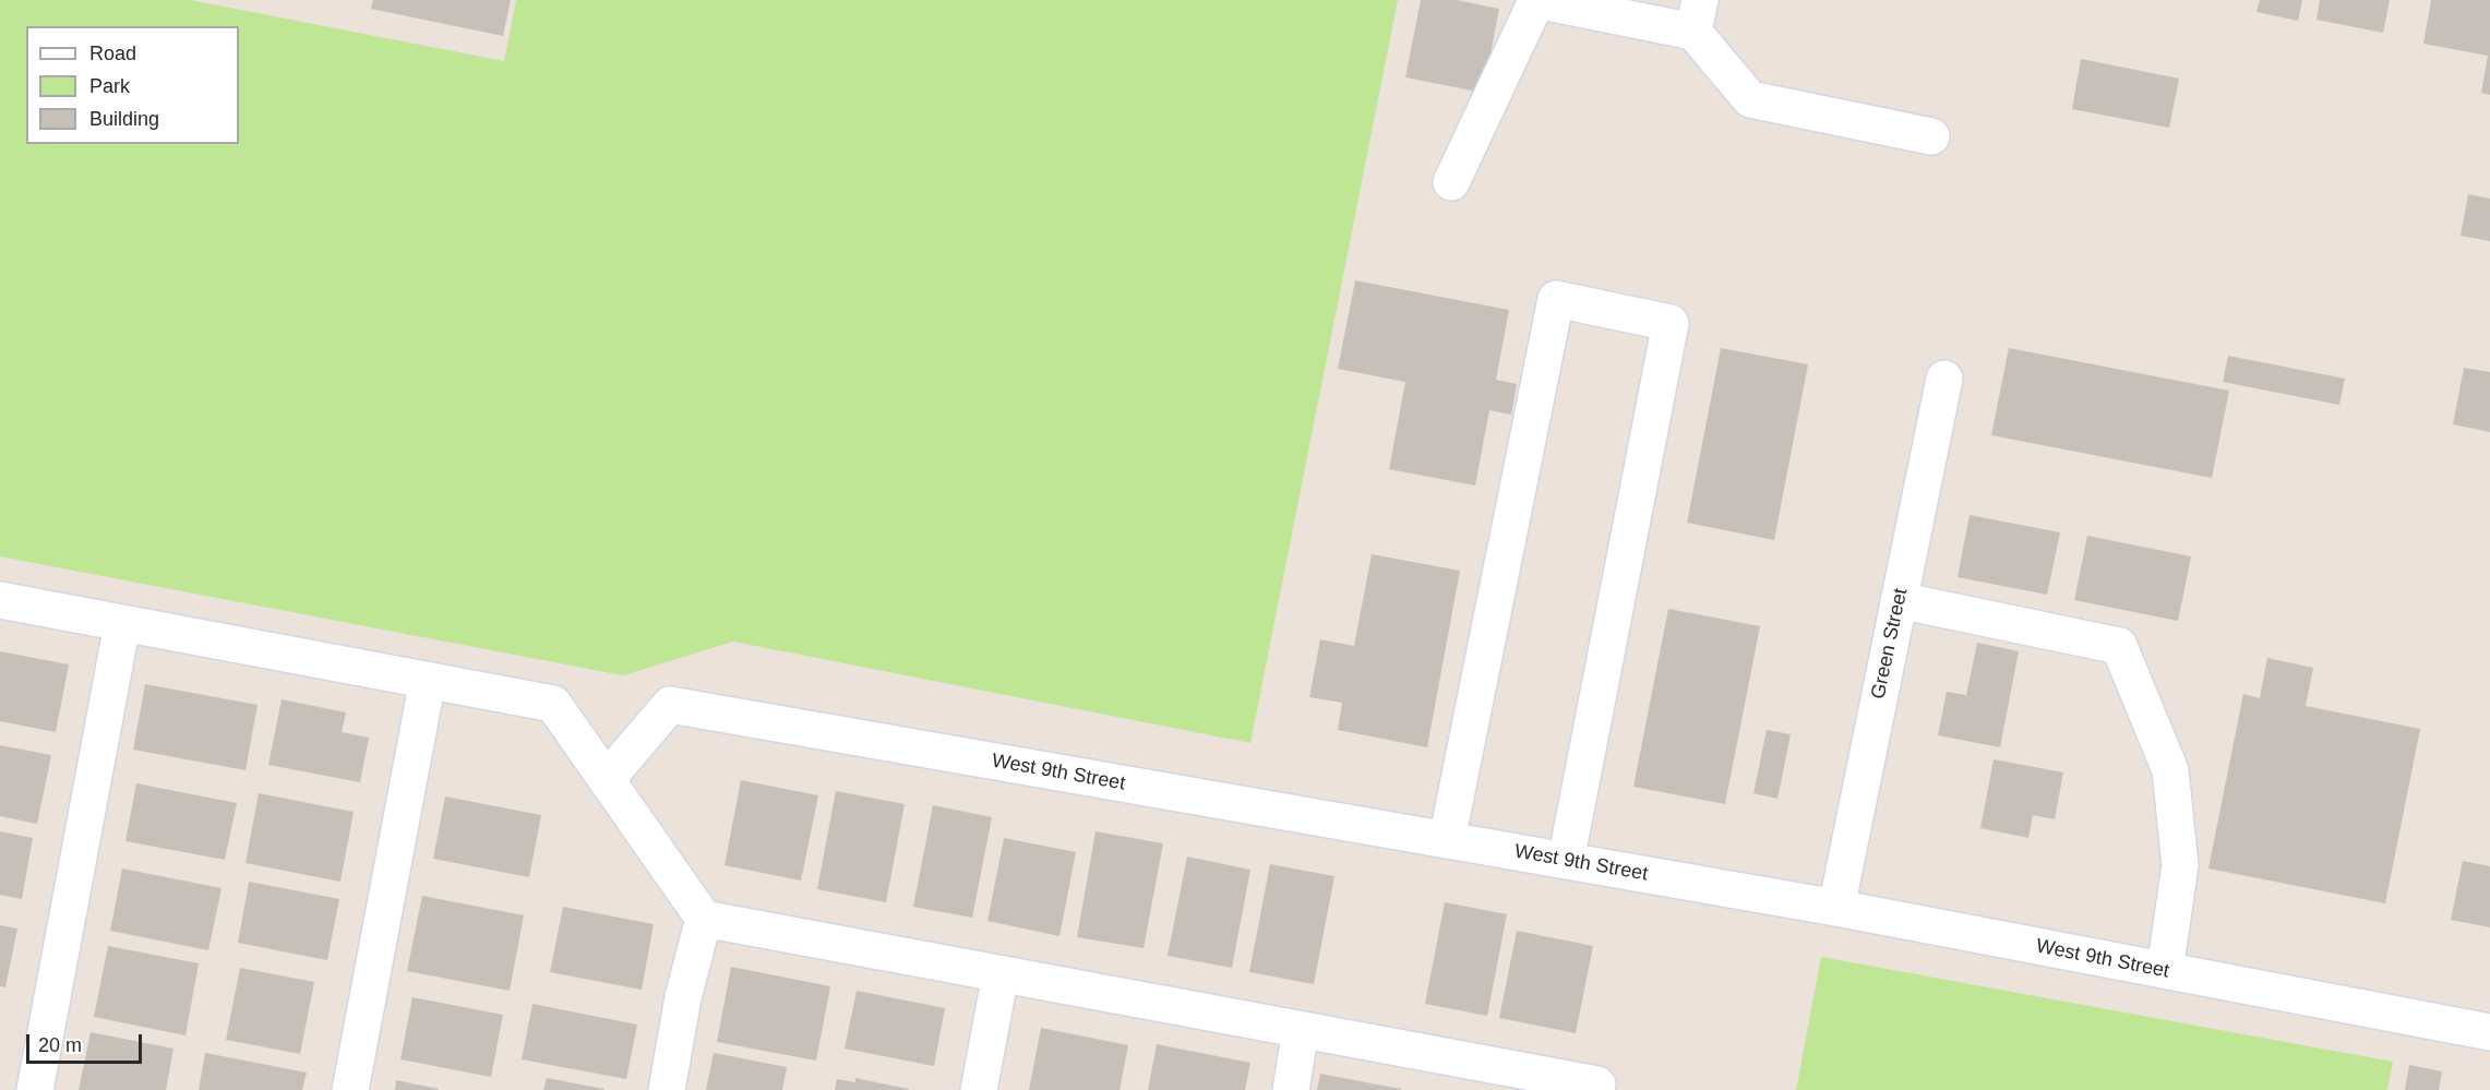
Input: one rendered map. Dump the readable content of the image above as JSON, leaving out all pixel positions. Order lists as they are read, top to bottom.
{
  "streets": {
    "street": ["Green Street", "West 9th Street"]
  },
  "crossings": [
    ["Green Street", "West 9th Street"]
  ],
  "legend": ["Road", "Park", "Building"],
  "scale_bar": "20 m"
}
